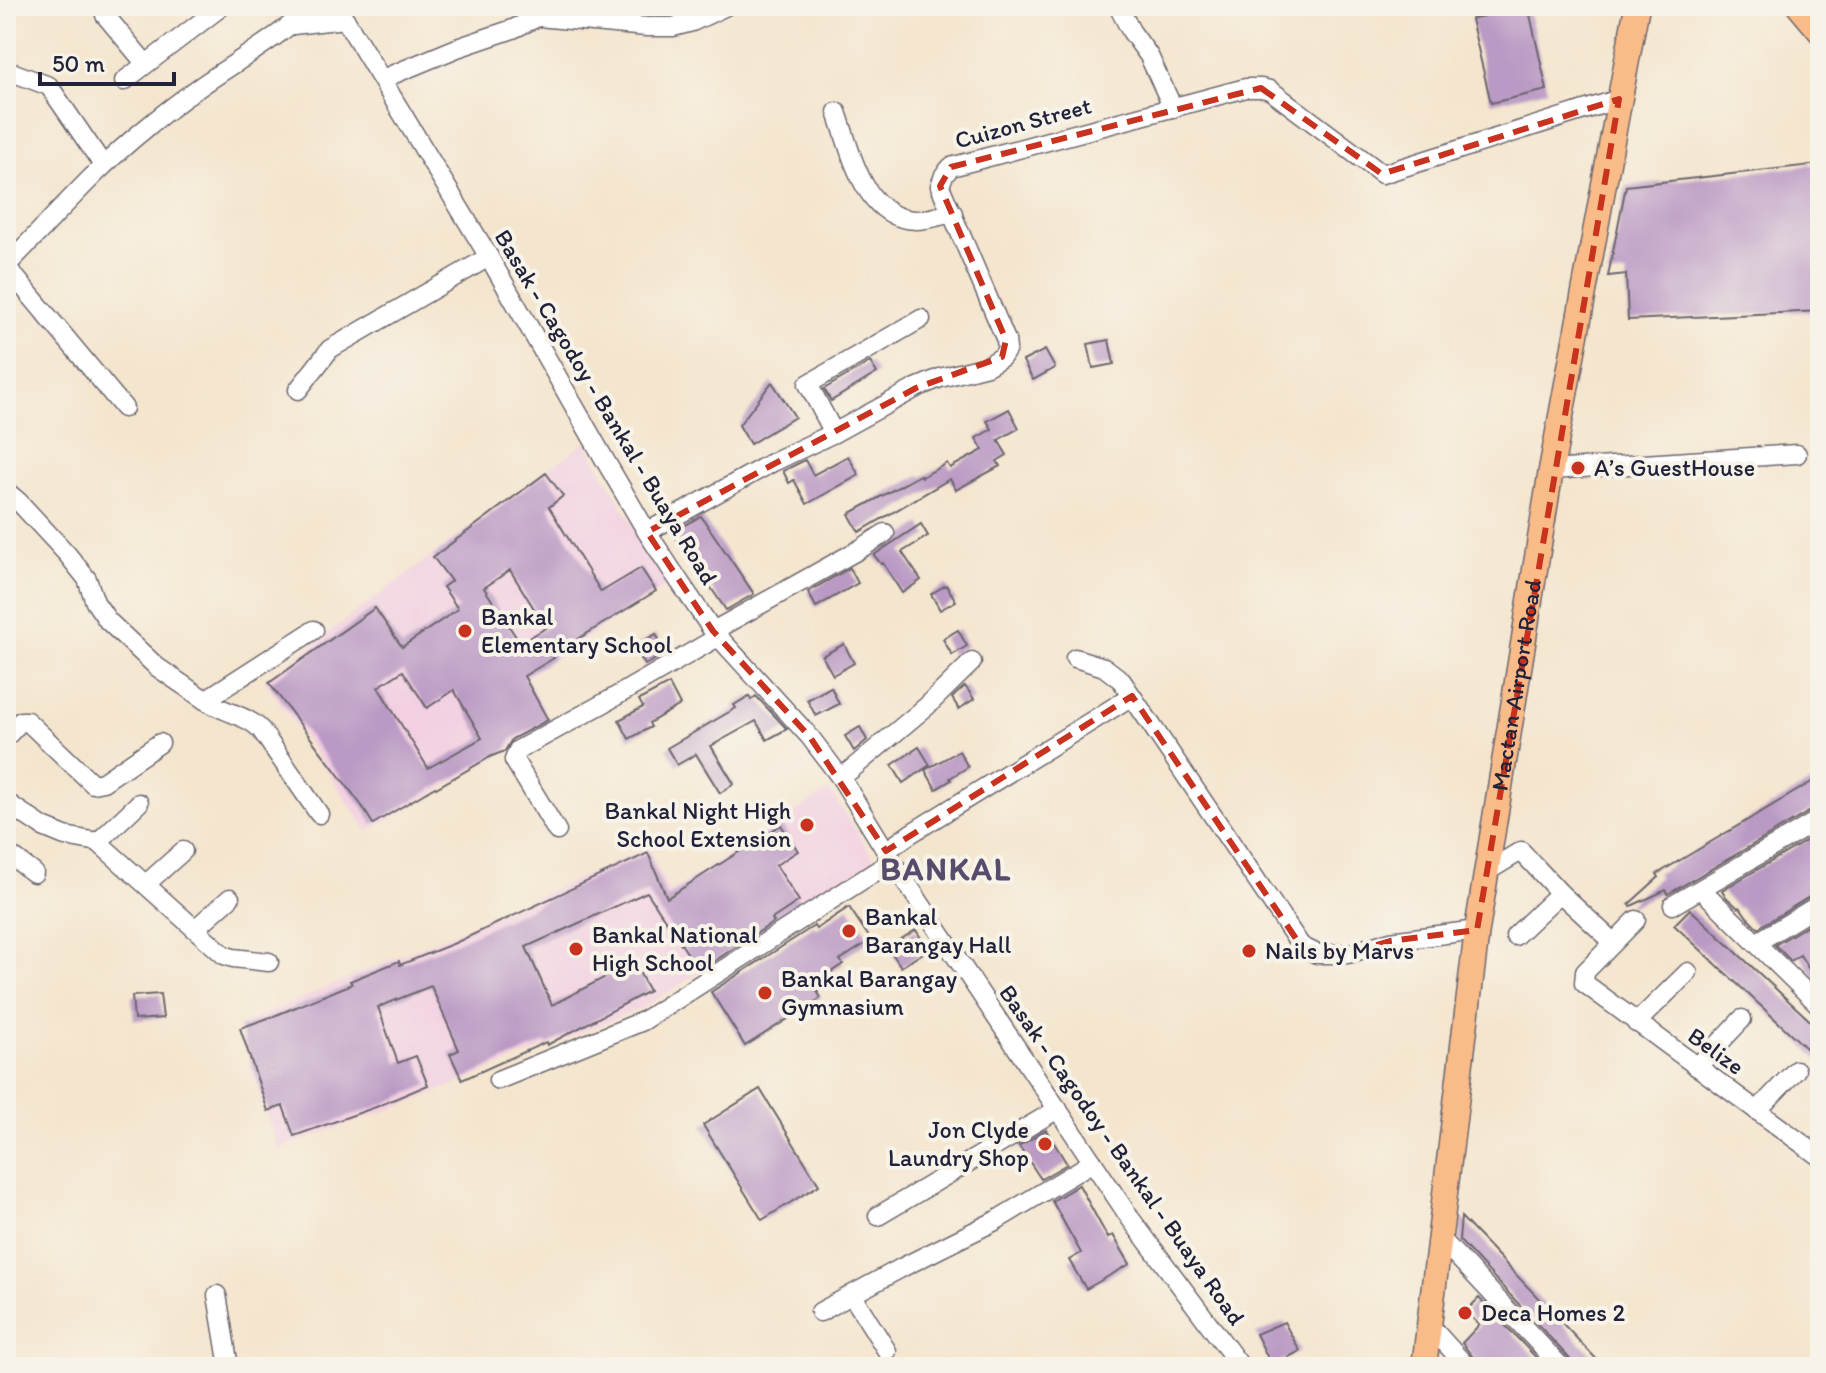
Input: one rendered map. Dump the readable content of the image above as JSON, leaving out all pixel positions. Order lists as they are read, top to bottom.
{
  "streets": {
    "main road": ["Mactan Airport Road"],
    "street": ["Cuizon Street", "Basak - Cagodoy - Bankal - Buaya Road", "Belize"]
  },
  "crossings": [
    ["Cuizon Street", "Basak - Cagodoy - Bankal - Buaya Road"],
    ["Cuizon Street", "Mactan Airport Road"]
  ],
  "districts": ["BANKAL"],
  "places": [
    "A’s GuestHouse",
    "Bankal Elementary School",
    "Bankal Night High School Extension",
    "Bankal Barangay Hall",
    "Bankal National High School",
    "Nails by Marvs",
    "Bankal Barangay Gymnasium",
    "Jon Clyde Laundry Shop",
    "Deca Homes 2"
  ],
  "scale_bar": "50 m"
}
